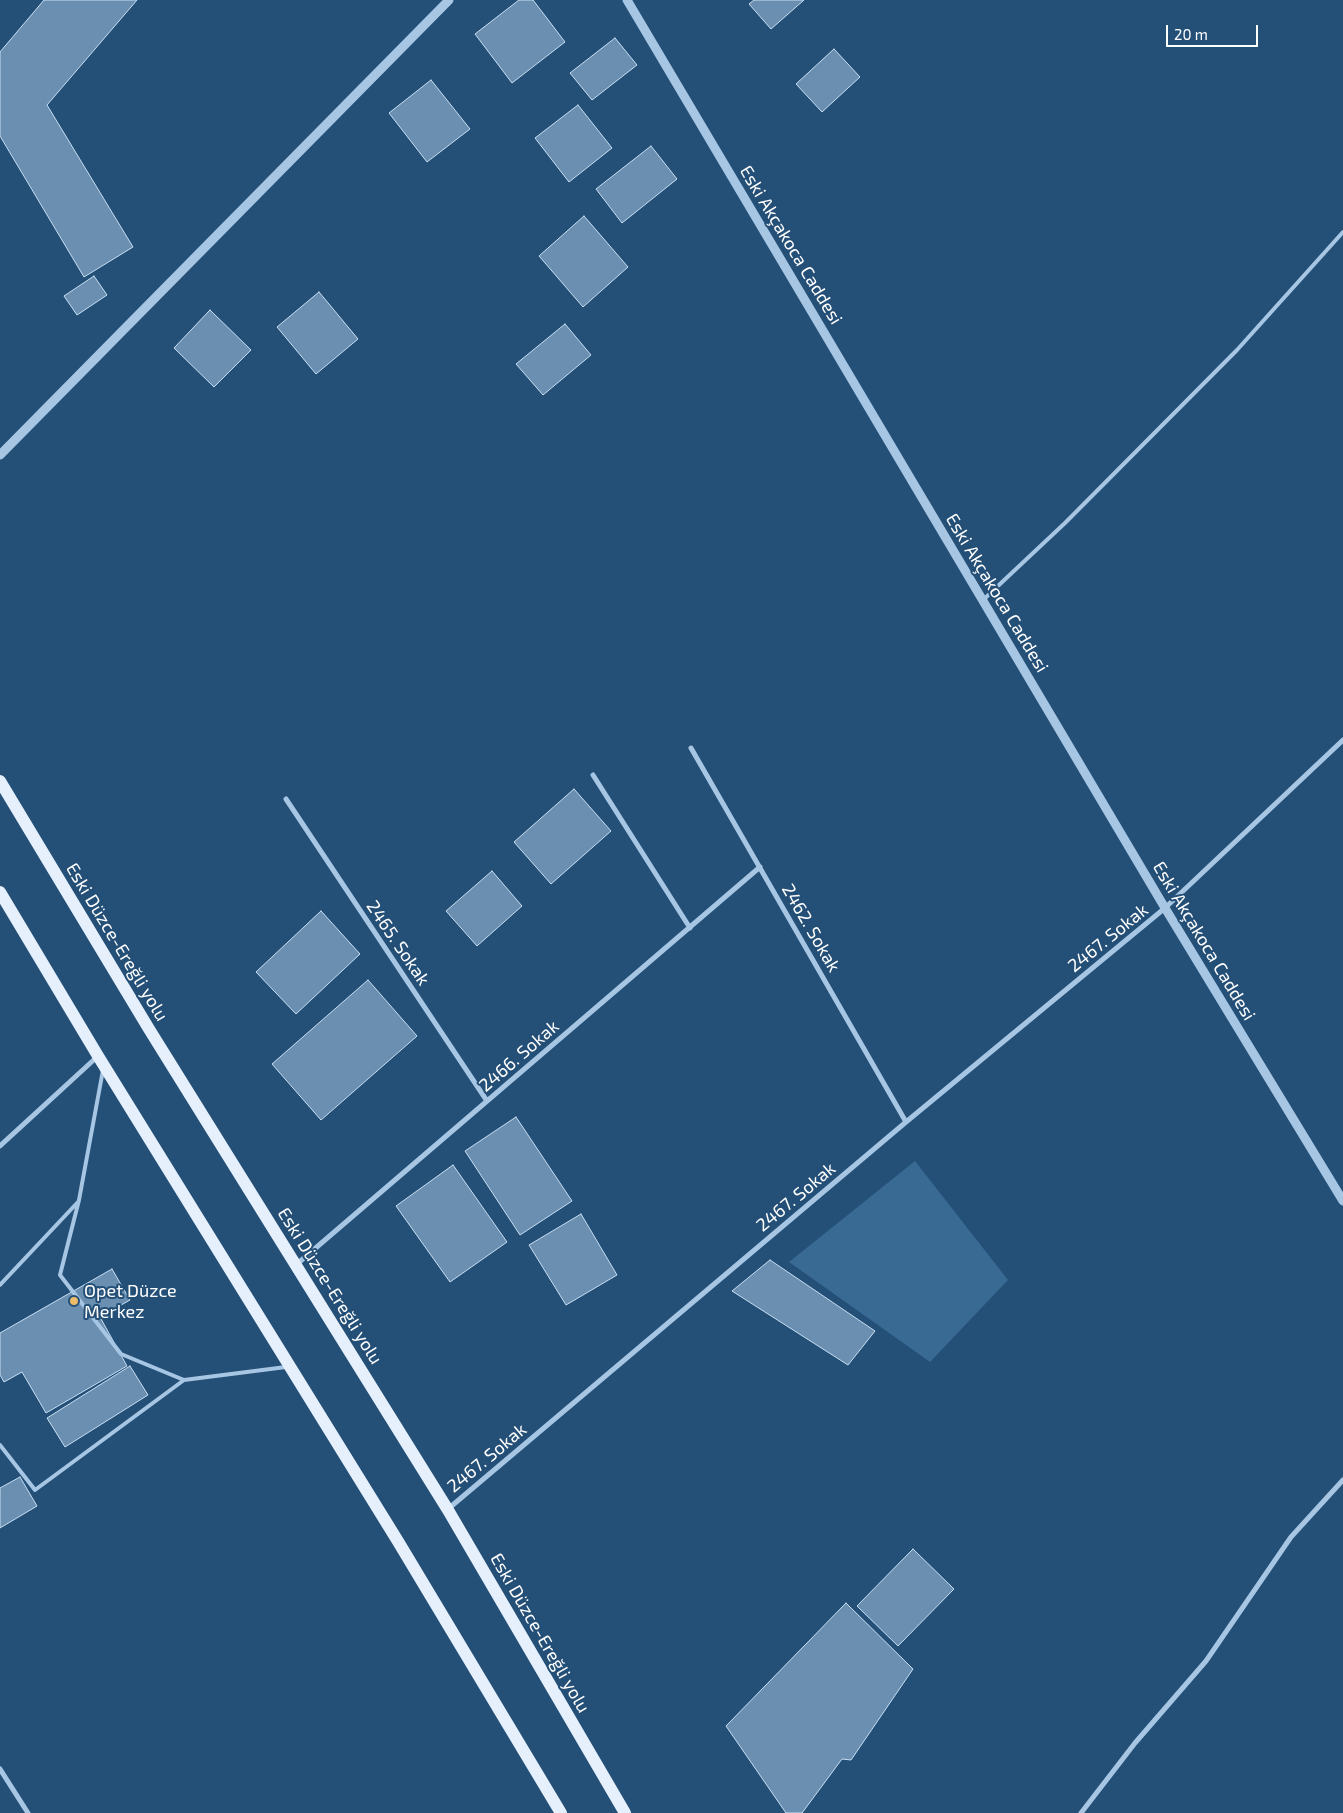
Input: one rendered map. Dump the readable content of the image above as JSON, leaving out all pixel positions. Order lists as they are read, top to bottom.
{
  "streets": {
    "main road": ["Eski Düzce-Ereğli yolu"],
    "street": [
      "Eski Akçakoca Caddesi",
      "2462. Sokak",
      "2467. Sokak",
      "2465. Sokak",
      "2466. Sokak"
    ]
  },
  "crossings": [
    ["Eski Akçakoca Caddesi", "2467. Sokak"],
    ["2462. Sokak", "2467. Sokak"],
    ["2462. Sokak", "2466. Sokak"],
    ["2467. Sokak", "Eski Düzce-Ereğli yolu"],
    ["Eski Düzce-Ereğli yolu", "2466. Sokak"],
    ["2465. Sokak", "2466. Sokak"]
  ],
  "places": ["Opet Düzce Merkez"],
  "scale_bar": "20 m"
}
